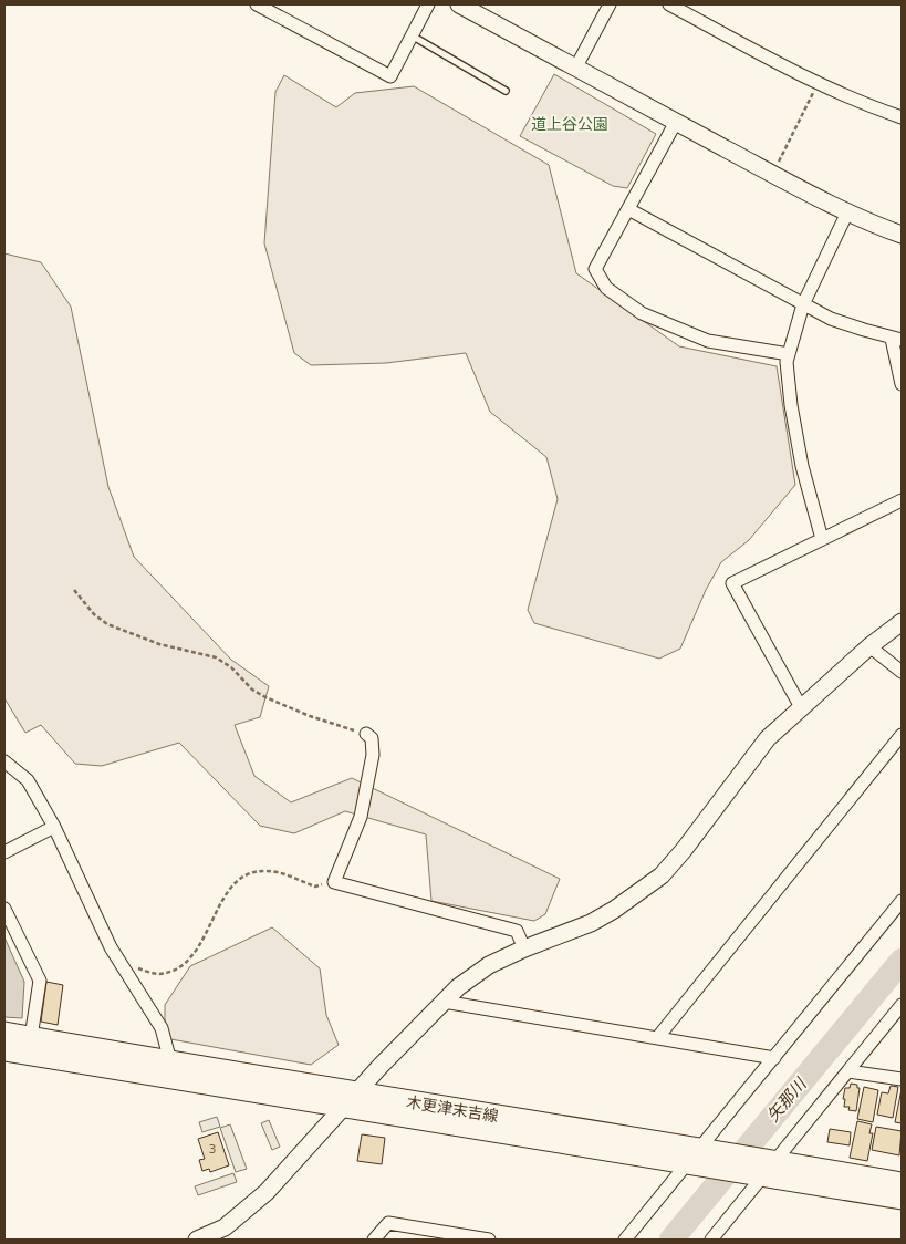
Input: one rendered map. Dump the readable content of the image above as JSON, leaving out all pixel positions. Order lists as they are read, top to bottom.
{
  "streets": {
    "main road": ["木更津末吉線"]
  },
  "water": ["矢那川"],
  "parks": ["道上谷公園"],
  "house_numbers": ["3"]
}
